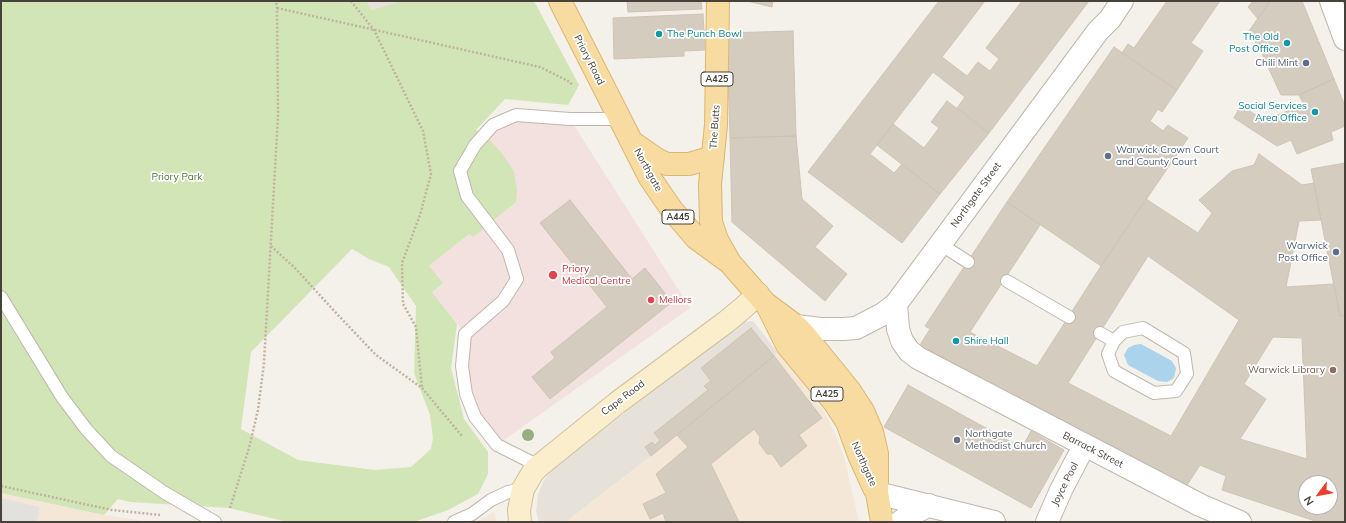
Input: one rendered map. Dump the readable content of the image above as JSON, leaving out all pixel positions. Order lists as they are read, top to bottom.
{
  "streets": {
    "main road": [
      "Priory Road",
      "A425",
      "The Butts",
      "Northgate",
      "A445"
    ],
    "street": [
      "Northgate Street",
      "Cape Road",
      "Barrack Street",
      "Joyce Pool"
    ]
  },
  "crossings": [
    ["Priory Road", "Northgate"],
    ["A425", "Northgate"],
    ["The Butts", "Northgate"],
    ["Northgate", "Northgate Street"],
    ["Northgate", "Cape Road"],
    ["Northgate Street", "Barrack Street"],
    ["Barrack Street", "Joyce Pool"]
  ],
  "parks": ["Priory Park"],
  "places": [
    "The Punch Bowl",
    "The Old Post Office",
    "Chili Mint",
    "Social Services Area Office",
    "Warwick Crown Court and County Court",
    "Warwick Post Office",
    "Priory Medical Centre",
    "Mellors",
    "Shire Hall",
    "Warwick Library",
    "Northgate Methodist Church"
  ],
  "north": "bottom left"
}
